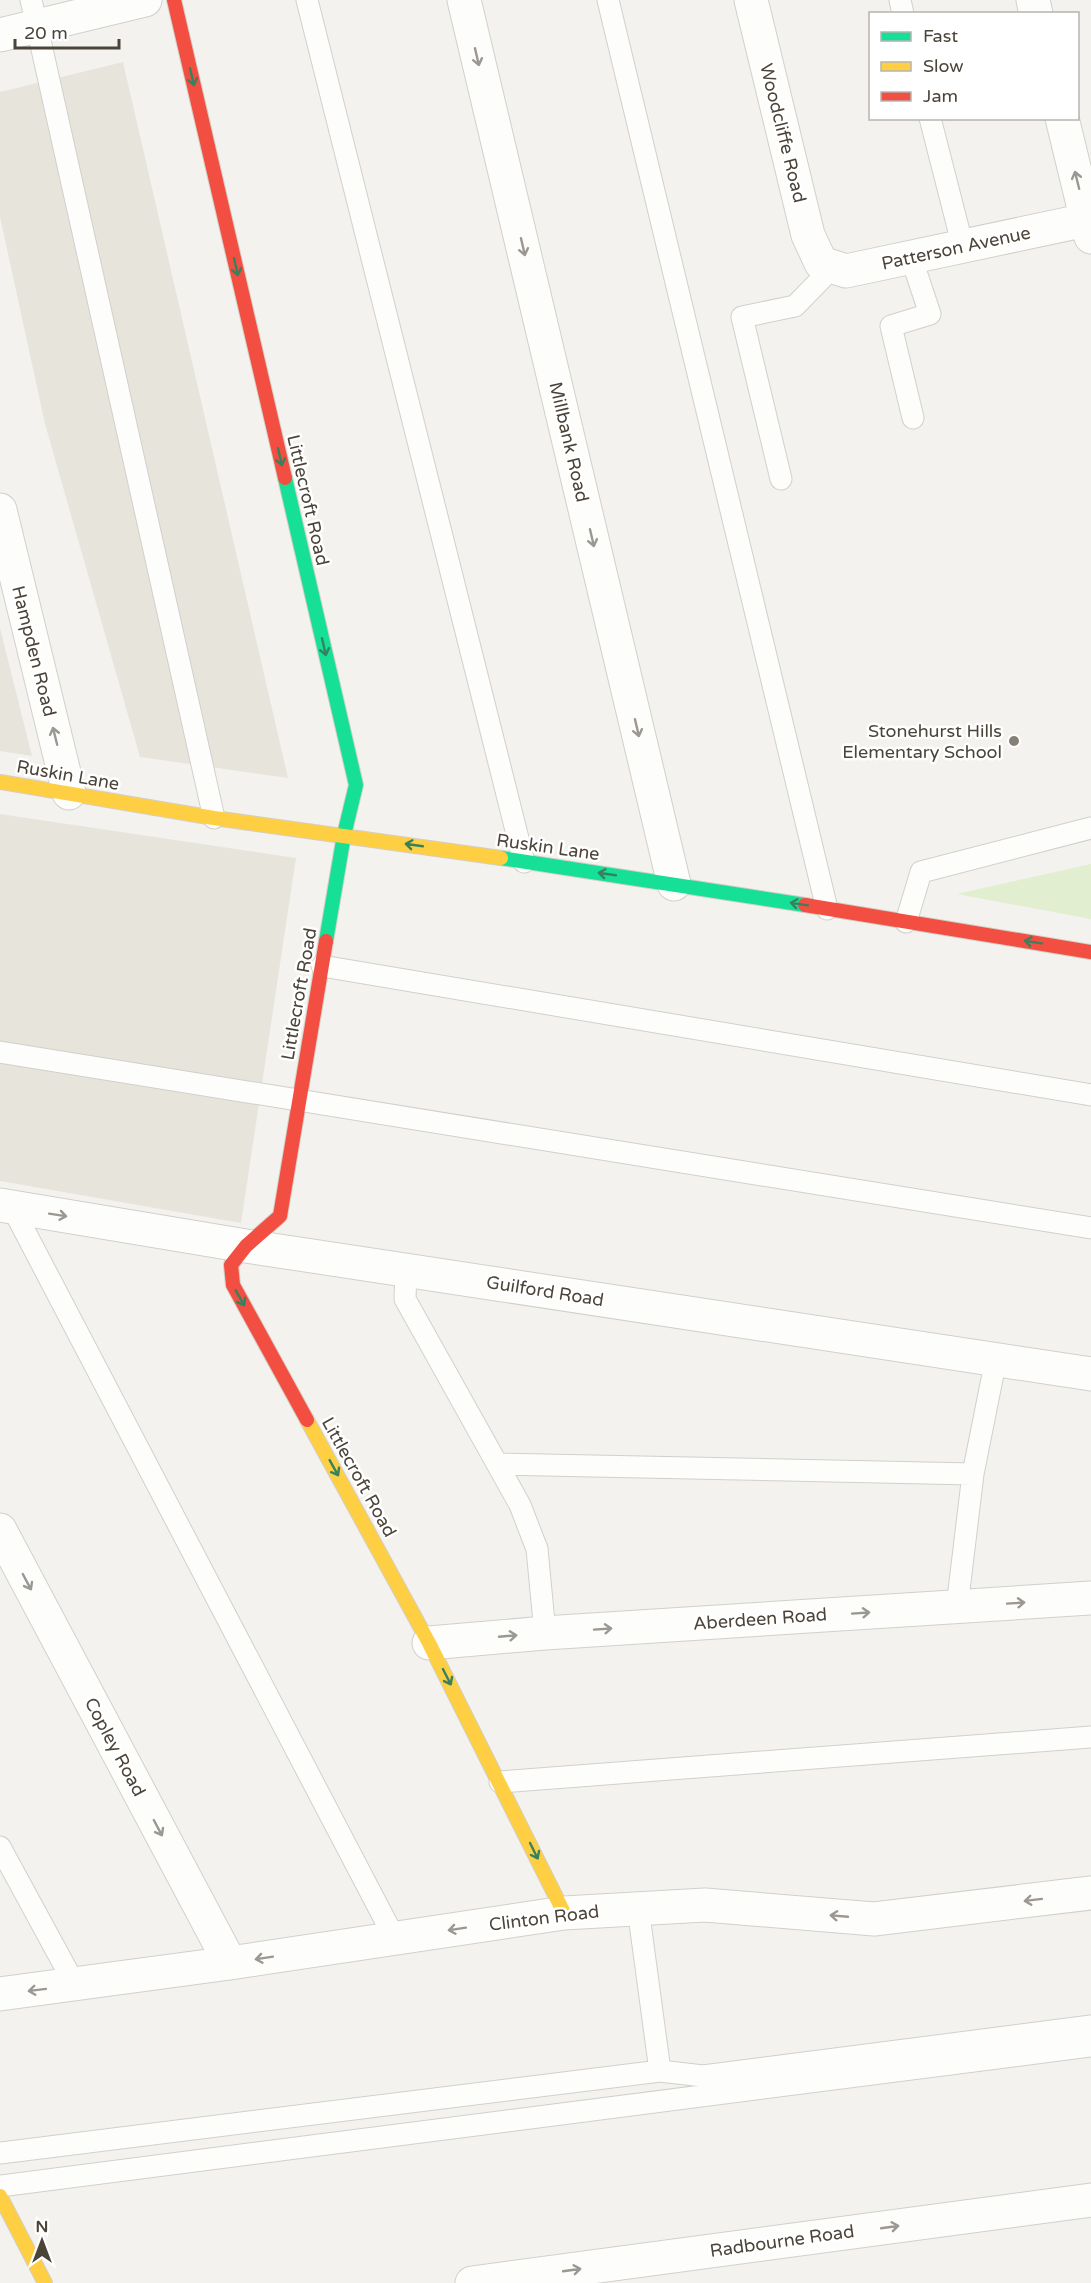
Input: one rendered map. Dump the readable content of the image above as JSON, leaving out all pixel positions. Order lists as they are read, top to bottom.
{
  "streets": {
    "street": [
      "Woodcliffe Road",
      "Patterson Avenue",
      "Millbank Road",
      "Littlecroft Road",
      "Hampden Road",
      "Ruskin Lane",
      "Guilford Road",
      "Aberdeen Road",
      "Copley Road",
      "Clinton Road",
      "Radbourne Road"
    ]
  },
  "crossings": [
    ["Woodcliffe Road", "Patterson Avenue"],
    ["Millbank Road", "Ruskin Lane"],
    ["Littlecroft Road", "Ruskin Lane"],
    ["Littlecroft Road", "Guilford Road"],
    ["Littlecroft Road", "Aberdeen Road"],
    ["Littlecroft Road", "Clinton Road"],
    ["Hampden Road", "Ruskin Lane"],
    ["Copley Road", "Clinton Road"]
  ],
  "one_way": [
    "Millbank Road",
    "Littlecroft Road",
    "Hampden Road",
    "Ruskin Lane",
    "Aberdeen Road",
    "Copley Road",
    "Clinton Road",
    "Radbourne Road"
  ],
  "places": ["Stonehurst Hills Elementary School"],
  "legend": ["Fast", "Slow", "Jam"],
  "scale_bar": "20 m",
  "north": "top"
}
